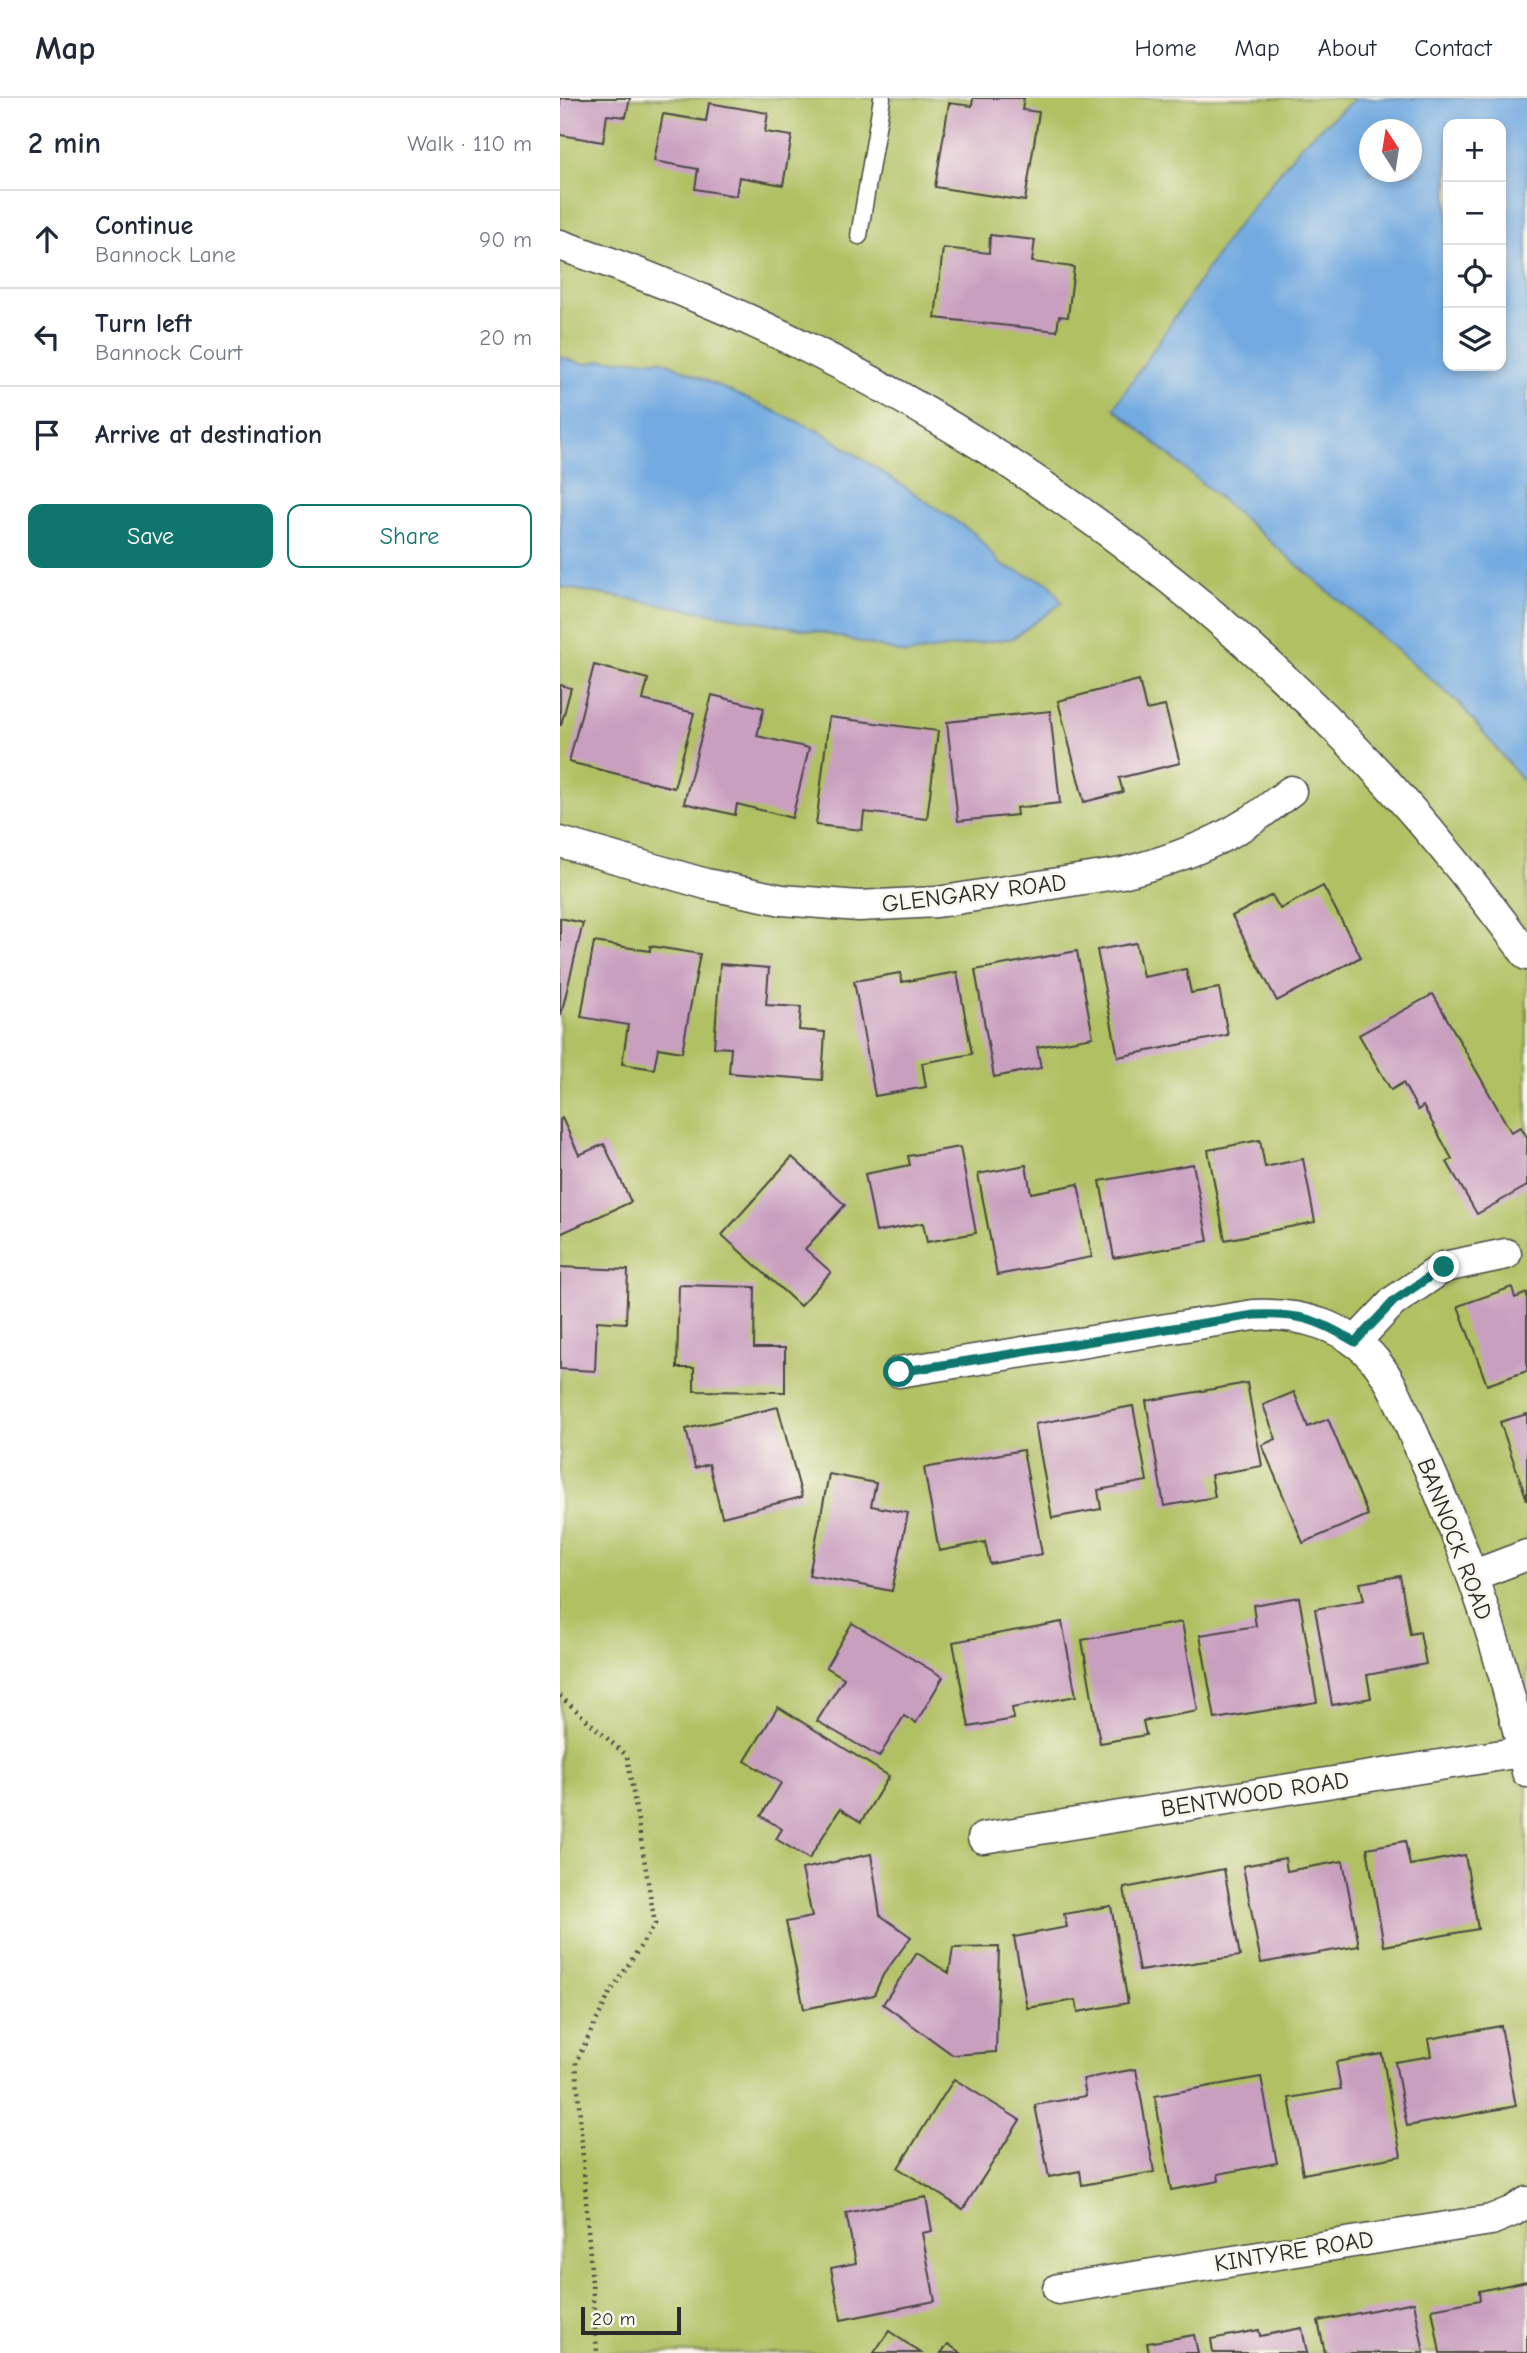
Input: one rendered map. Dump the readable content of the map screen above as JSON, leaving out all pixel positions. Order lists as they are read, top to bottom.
{
  "streets": {
    "street": [
      "GLENGARY ROAD",
      "BANNOCK ROAD",
      "BENTWOOD ROAD",
      "KINTYRE ROAD"
    ]
  },
  "crossings": [
    ["BANNOCK ROAD", "BENTWOOD ROAD"]
  ],
  "scale_bar": "20 m",
  "north": "top",
  "page": {
    "header": "Map",
    "nav": [
      "Home",
      "Map",
      "About",
      "Contact"
    ],
    "heading": ["2 min", "Walk · 110 m"],
    "map_buttons": ["+", "−"],
    "list": [
      ["Continue", "Bannock Lane", "90 m"],
      ["Turn left", "Bannock Court", "20 m"],
      "Arrive at destination"
    ],
    "buttons": ["Save", "Share"],
    "scale": "20 m"
  }
}
